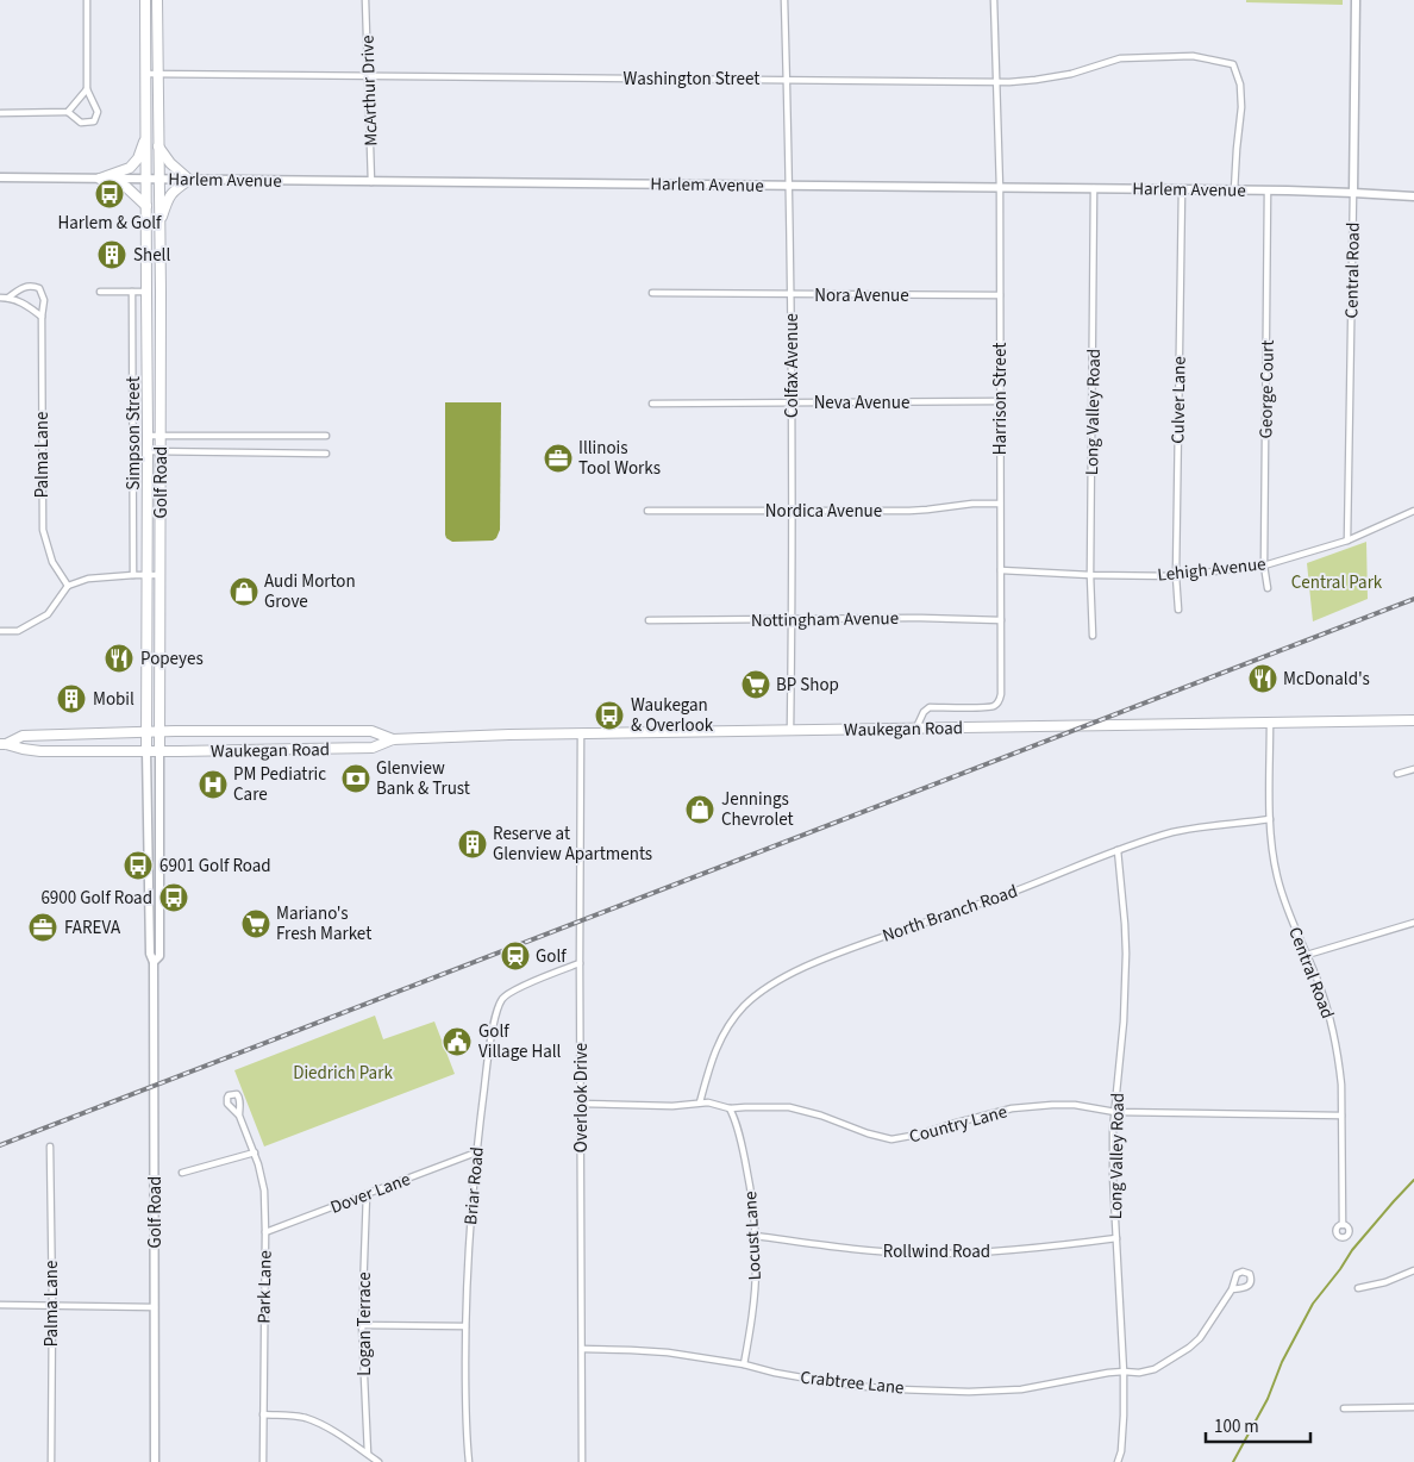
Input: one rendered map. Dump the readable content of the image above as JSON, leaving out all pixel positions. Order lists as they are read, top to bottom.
{
  "streets": {
    "main road": [
      "Harlem Avenue",
      "Central Road",
      "Golf Road",
      "Waukegan Road"
    ],
    "street": [
      "Washington Street",
      "McArthur Drive",
      "Nora Avenue",
      "Colfax Avenue",
      "George Court",
      "Harrison Street",
      "Culver Lane",
      "Neva Avenue",
      "Long Valley Road",
      "Simpson Street",
      "Palma Lane",
      "Nordica Avenue",
      "Lehigh Avenue",
      "Nottingham Avenue",
      "North Branch Road",
      "Overlook Drive",
      "Country Lane",
      "Briar Road",
      "Dover Lane",
      "Locust Lane",
      "Rollwind Road",
      "Park Lane",
      "Logan Terrace",
      "Crabtree Lane"
    ]
  },
  "crossings": [
    ["Washington Street", "McArthur Drive"],
    ["Washington Street", "Harlem Avenue"],
    ["Washington Street", "Colfax Avenue"],
    ["Washington Street", "Harrison Street"],
    ["Washington Street", "Golf Road"],
    ["McArthur Drive", "Harlem Avenue"],
    ["Harlem Avenue", "Central Road"],
    ["Harlem Avenue", "Colfax Avenue"],
    ["Harlem Avenue", "George Court"],
    ["Harlem Avenue", "Harrison Street"],
    ["Harlem Avenue", "Culver Lane"],
    ["Harlem Avenue", "Long Valley Road"],
    ["Harlem Avenue", "Golf Road"],
    ["Central Road", "Lehigh Avenue"],
    ["Central Road", "Waukegan Road"],
    ["Central Road", "North Branch Road"],
    ["Central Road", "Country Lane"],
    ["Nora Avenue", "Colfax Avenue"],
    ["Nora Avenue", "Harrison Street"],
    ["Colfax Avenue", "Neva Avenue"],
    ["Colfax Avenue", "Nordica Avenue"],
    ["Colfax Avenue", "Nottingham Avenue"],
    ["Colfax Avenue", "Waukegan Road"],
    ["George Court", "Lehigh Avenue"],
    ["Harrison Street", "Neva Avenue"],
    ["Harrison Street", "Nordica Avenue"],
    ["Harrison Street", "Lehigh Avenue"],
    ["Harrison Street", "Nottingham Avenue"],
    ["Harrison Street", "Waukegan Road"],
    ["Culver Lane", "Lehigh Avenue"],
    ["Long Valley Road", "Lehigh Avenue"],
    ["Long Valley Road", "North Branch Road"],
    ["Long Valley Road", "Country Lane"],
    ["Long Valley Road", "Rollwind Road"],
    ["Long Valley Road", "Crabtree Lane"],
    ["Golf Road", "Waukegan Road"],
    ["Waukegan Road", "Overlook Drive"],
    ["North Branch Road", "Country Lane"],
    ["Overlook Drive", "Country Lane"],
    ["Overlook Drive", "Briar Road"],
    ["Overlook Drive", "Crabtree Lane"],
    ["Country Lane", "Locust Lane"],
    ["Briar Road", "Dover Lane"],
    ["Dover Lane", "Park Lane"],
    ["Dover Lane", "Logan Terrace"],
    ["Locust Lane", "Rollwind Road"],
    ["Locust Lane", "Crabtree Lane"]
  ],
  "parks": ["Central Park", "Diedrich Park"],
  "places": {
    "bus stop": [
      "Harlem & Golf",
      "Waukegan & Overlook",
      "6901 Golf Road",
      "6900 Golf Road"
    ],
    "building": ["Shell", "Mobil", "Reserve at Glenview Apartments"],
    "office": ["Illinois Tool Works", "FAREVA"],
    "shop": ["Audi Morton Grove", "Jennings Chevrolet"],
    "restaurant": ["Popeyes", "McDonald's"],
    "supermarket": ["BP Shop", "Mariano's Fresh Market"],
    "bank": ["Glenview Bank & Trust"],
    "hospital": ["PM Pediatric Care"],
    "station": ["Golf"],
    "public building": ["Golf Village Hall"]
  },
  "scale_bar": "100 m"
}
